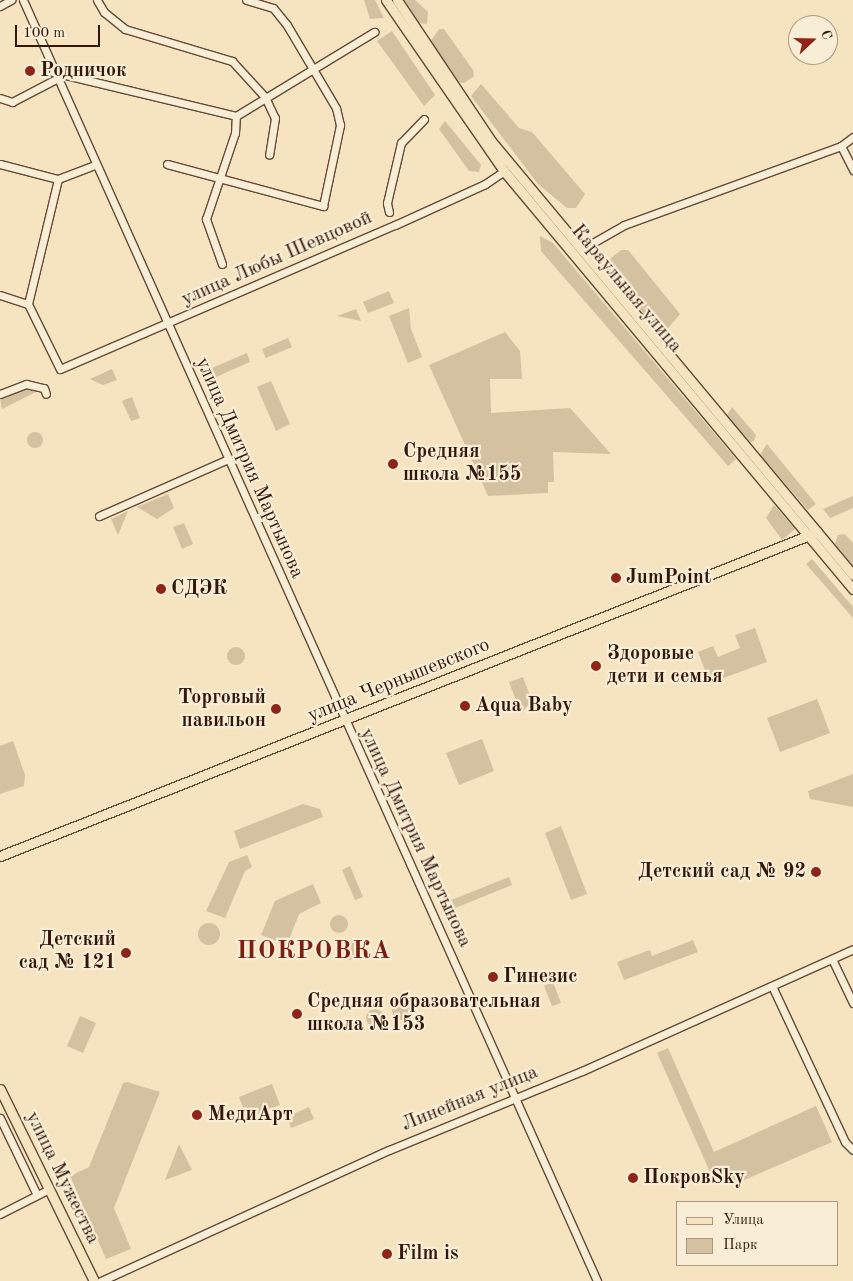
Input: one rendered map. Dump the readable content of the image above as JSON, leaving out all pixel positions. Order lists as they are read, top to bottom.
{
  "streets": {
    "main road": ["Караульная улица", "улица Чернышевского", "улица Мужества"],
    "street": ["улица Любы Шевцовой", "улица Дмитрия Мартынова", "Линейная улица"]
  },
  "crossings": [
    ["улица Любы Шевцовой", "Караульная улица"],
    ["улица Любы Шевцовой", "улица Дмитрия Мартынова"],
    ["Караульная улица", "улица Чернышевского"],
    ["улица Дмитрия Мартынова", "улица Чернышевского"],
    ["улица Дмитрия Мартынова", "Линейная улица"]
  ],
  "districts": ["ПОКРОВКА"],
  "places": [
    "Родничок",
    "Средняя школа №155",
    "JumPoint",
    "СДЭК",
    "Здоровые дети и семья",
    "Aqua Baby",
    "Торговый павильон",
    "Детский сад № 92",
    "Детский сад № 121",
    "Гинезис",
    "Средняя образовательная школа №153",
    "МедиАрт",
    "ПокровSky",
    "Film is"
  ],
  "legend": ["Улица", "Парк"],
  "scale_bar": "100 m",
  "north": "right"
}
